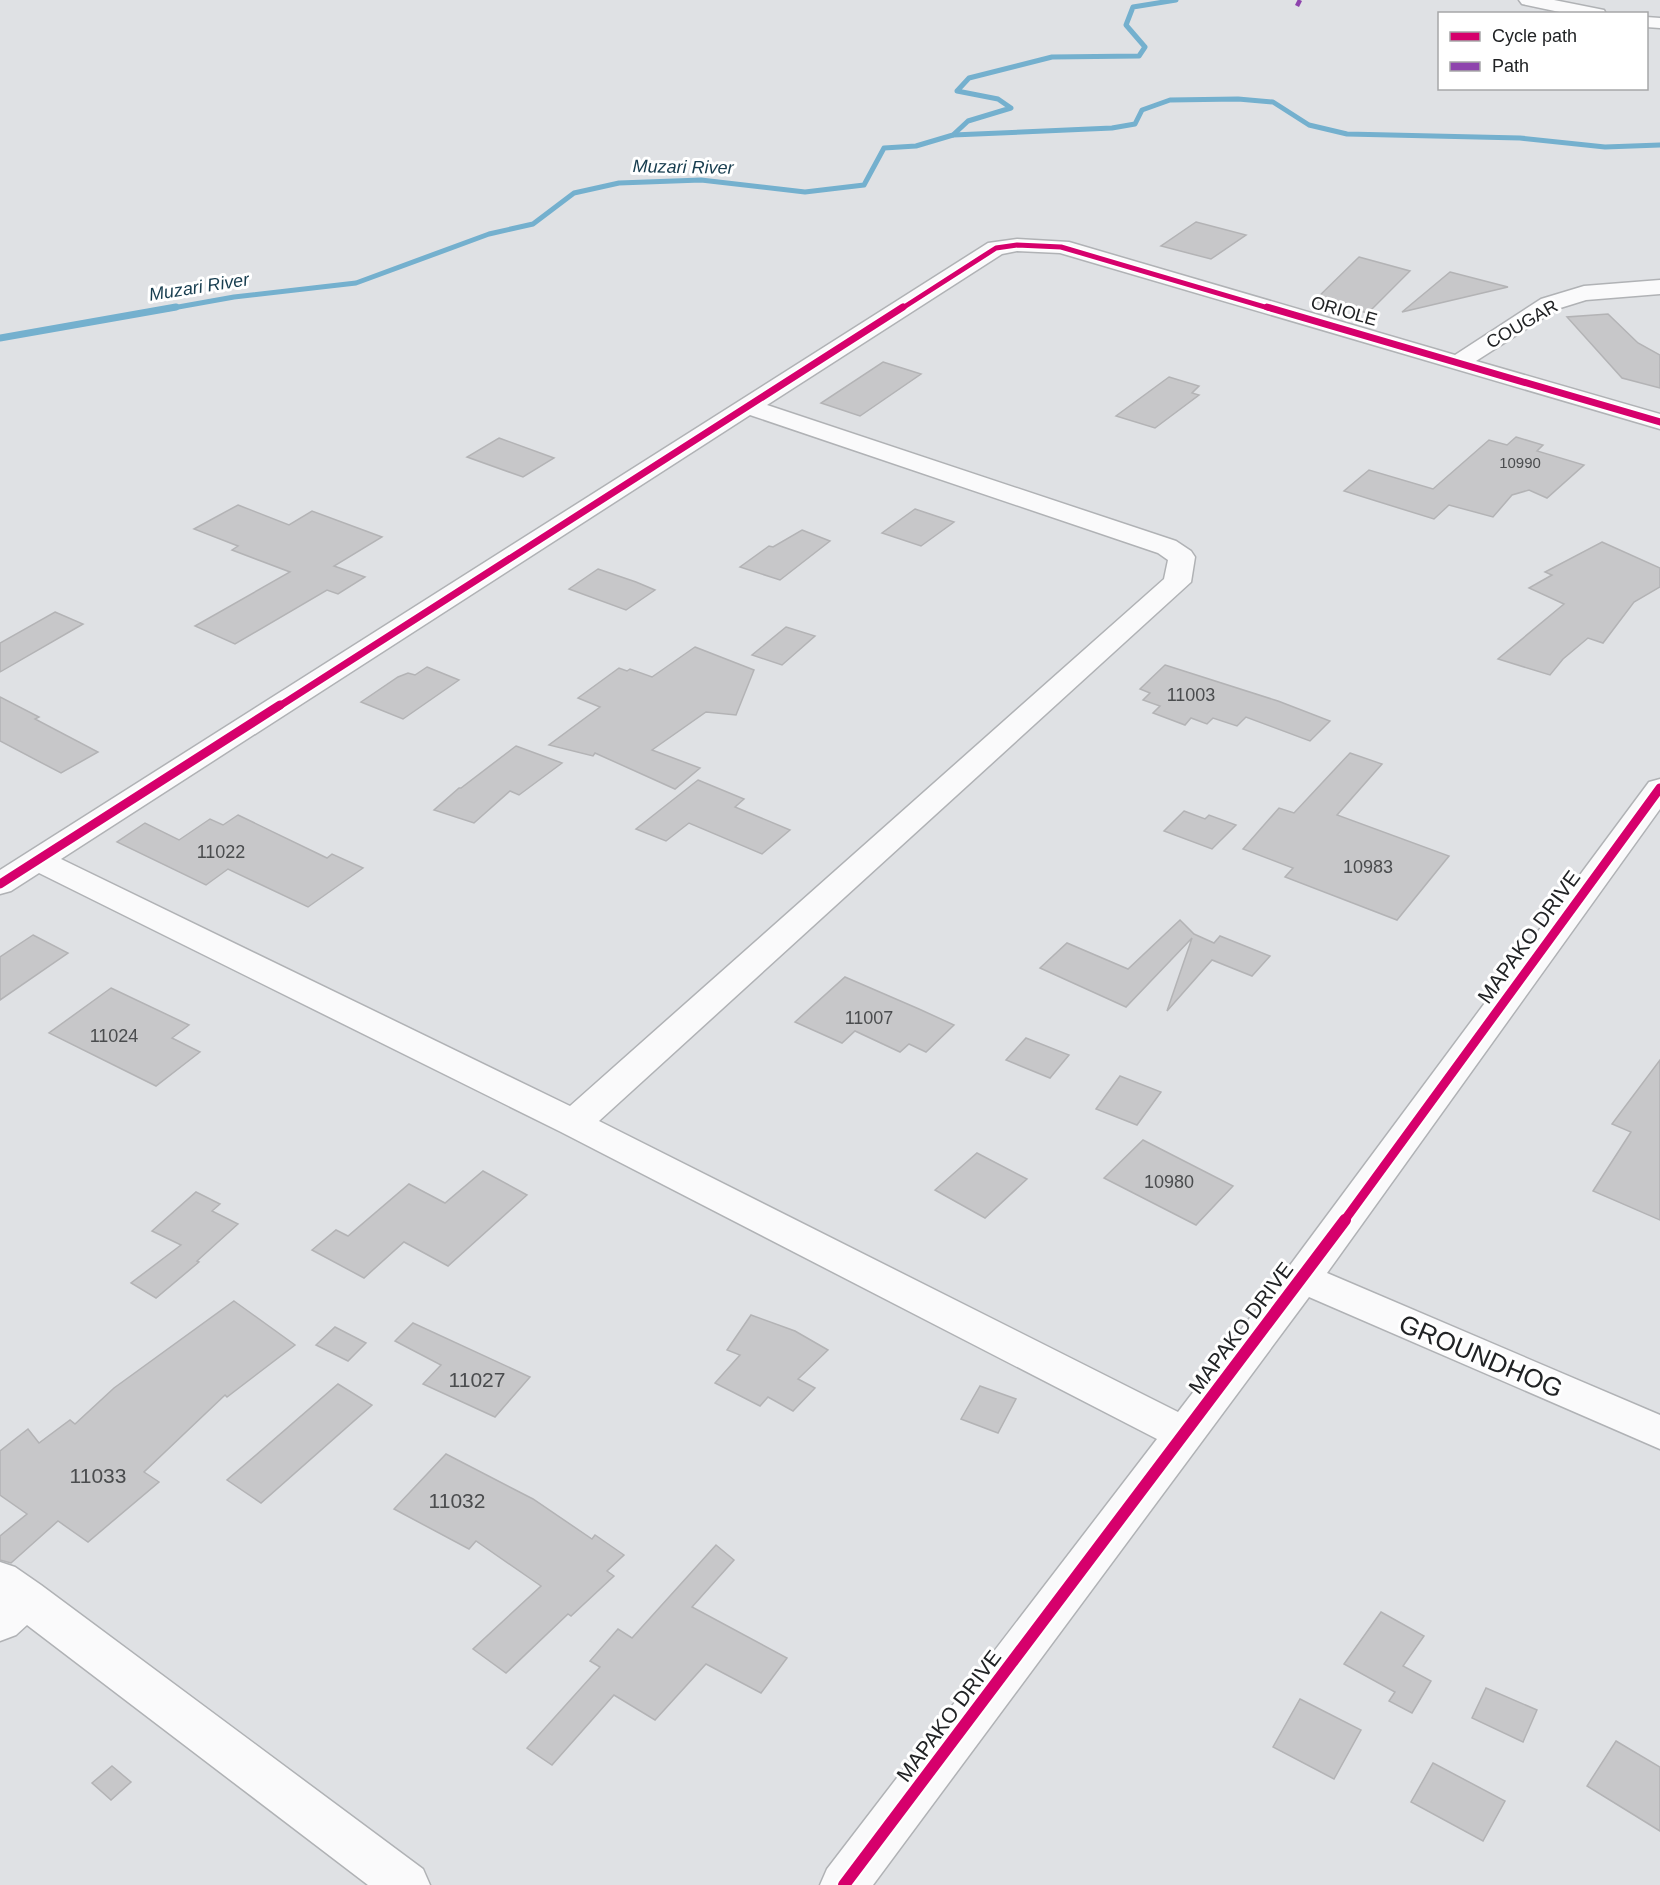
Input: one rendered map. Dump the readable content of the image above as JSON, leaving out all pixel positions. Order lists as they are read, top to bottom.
{
  "streets": {
    "street": [
      "ORIOLE",
      "COUGAR",
      "MAPAKO DRIVE",
      "GROUNDHOG"
    ]
  },
  "crossings": [
    ["ORIOLE", "COUGAR"],
    ["MAPAKO DRIVE", "GROUNDHOG"]
  ],
  "water": ["Muzari River"],
  "house_numbers": [
    "10990",
    "11003",
    "11022",
    "10983",
    "11007",
    "11024",
    "10980",
    "11027",
    "11033",
    "11032"
  ],
  "legend": ["Cycle path", "Path"]
}
